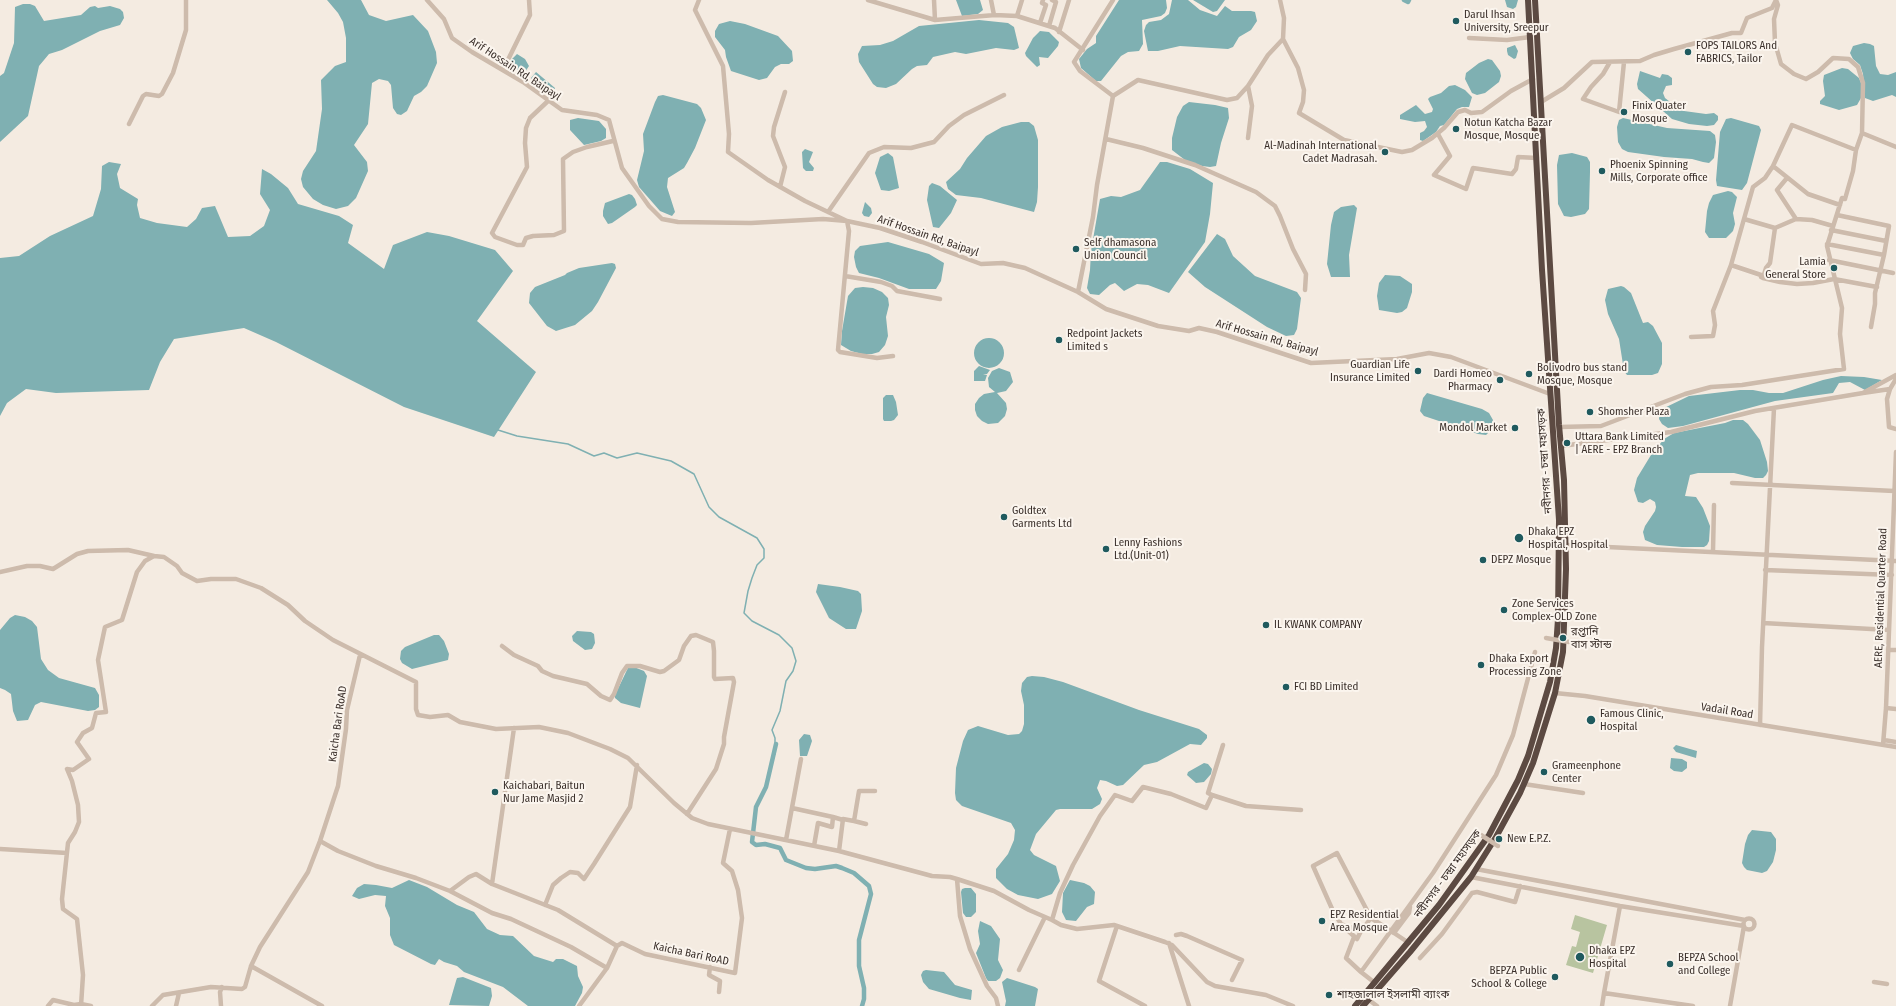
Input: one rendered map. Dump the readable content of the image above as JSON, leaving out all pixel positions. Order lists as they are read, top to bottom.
{
  "streets": {
    "highway": ["নবীনগর - চন্দ্রা মহাসড়ক"],
    "street": [
      "Arif Hossain Rd, Baipayl",
      "AERE, Residential Quarter Road",
      "Vadail Road",
      "Kaicha Bari RoAD"
    ]
  },
  "crossings": [
    ["Arif Hossain Rd, Baipayl", "নবীনগর - চন্দ্রা মহাসড়ক"],
    ["নবীনগর - চন্দ্রা মহাসড়ক", "Vadail Road"],
    ["AERE, Residential Quarter Road", "Vadail Road"]
  ],
  "places": [
    "Darul Ihsan University, Sreepur",
    "FOPS TAILORS And FABRICS, Tailor",
    "Finix Quater Mosque",
    "Notun Katcha Bazar Mosque, Mosque",
    "Al-Madinah International Cadet Madrasah.",
    "Phoenix Spinning Mills, Corporate office",
    "Self dhamasona Union Council",
    "Lamia General Store",
    "Redpoint Jackets Limited s",
    "Guardian Life Insurance Limited",
    "Bolivodro bus stand Mosque, Mosque",
    "Dardi Homeo Pharmacy",
    "Shomsher Plaza",
    "Mondol Market",
    "Uttara Bank Limited | AERE - EPZ Branch",
    "Goldtex Garments Ltd",
    "Dhaka EPZ Hospital, Hospital",
    "Lenny Fashions Ltd.(Unit-01)",
    "DEPZ Mosque",
    "Zone Services Complex-OLD Zone",
    "IL KWANK COMPANY",
    "রপ্তানি বাস স্টান্ড",
    "Dhaka Export Processing Zone",
    "FCI BD Limited",
    "Famous Clinic, Hospital",
    "Grameenphone Center",
    "Kaichabari, Baitun Nur Jame Masjid 2",
    "New E.P.Z.",
    "EPZ Residential Area Mosque",
    "Dhaka EPZ Hospital",
    "BEPZA School and College",
    "BEPZA Public School & College",
    "শাহজালাল ইসলামী ব্যাংক"
  ]
}
